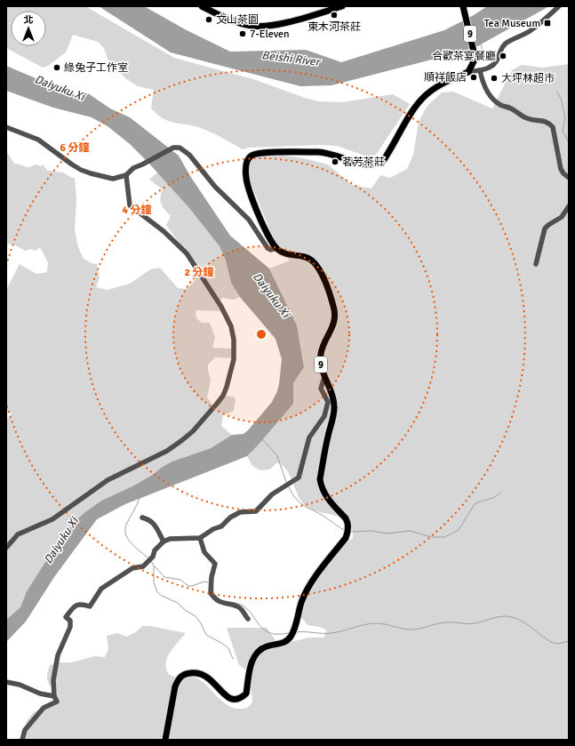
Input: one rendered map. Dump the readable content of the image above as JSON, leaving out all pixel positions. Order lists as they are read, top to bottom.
{
  "streets": {
    "main road": ["9"]
  },
  "water": ["Beishi River", "Daiyuku Xi"],
  "places": {
    "other": [
      "東木河茶莊",
      "文山茶園",
      "7-Eleven",
      "合歡茶宴餐廳",
      "綠兔子工作室",
      "順祥飯店",
      "大坪林超市",
      "茗芳茶莊"
    ],
    "transit": ["Tea Museum"]
  },
  "north": "top",
  "rings": ["6 分鐘", "4 分鐘", "2 分鐘"]
}
